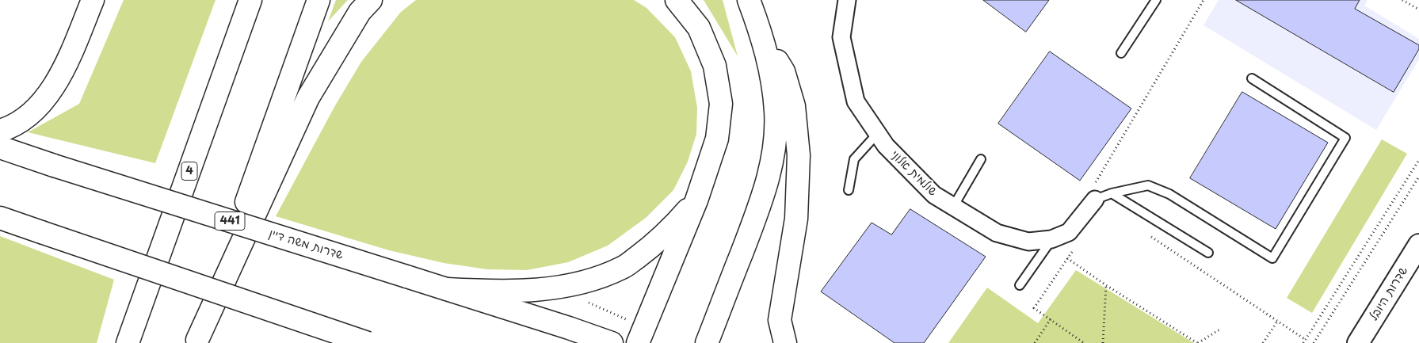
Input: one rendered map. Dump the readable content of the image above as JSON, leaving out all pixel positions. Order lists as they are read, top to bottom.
{
  "streets": {
    "main road": ["4", "441", "שדרות משה דיין"],
    "street": ["שולמית אלוני", "שדרות היובל"]
  }
}
